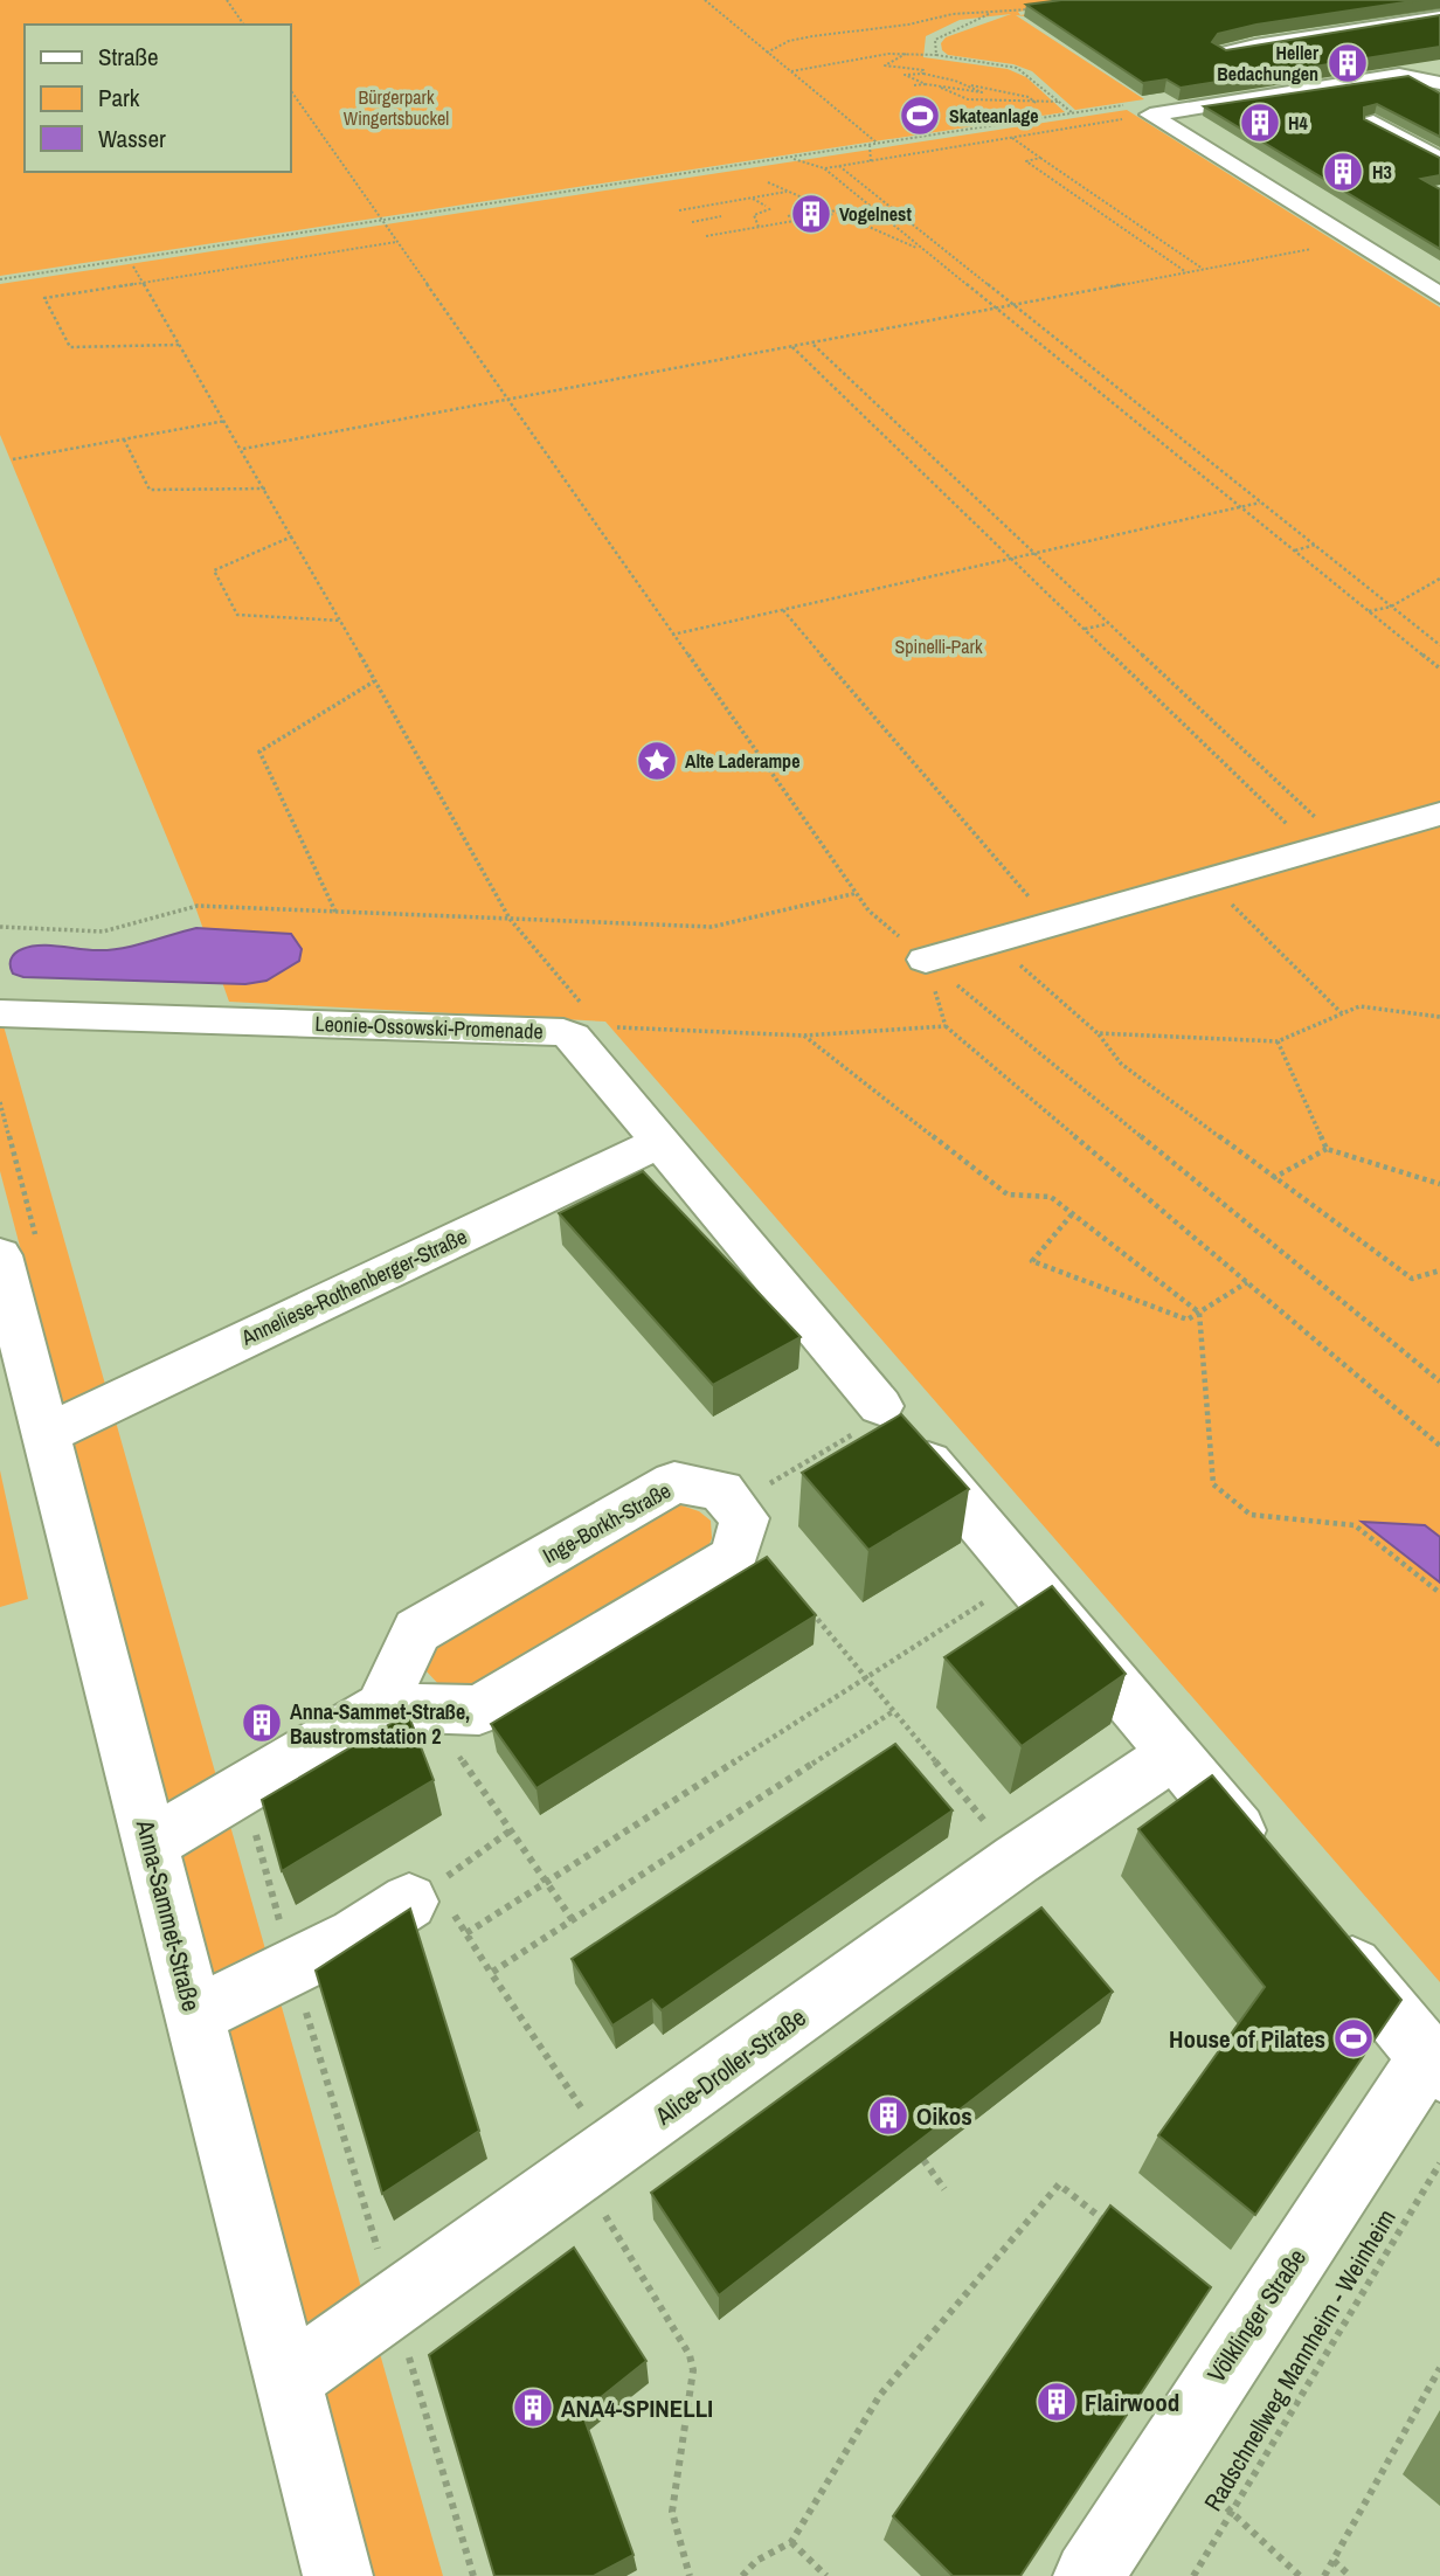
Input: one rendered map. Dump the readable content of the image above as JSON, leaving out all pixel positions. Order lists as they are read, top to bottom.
{
  "streets": {
    "street": [
      "Leonie-Ossowski-Promenade",
      "Anneliese-Rothenberger-Straße",
      "Inge-Borkh-Straße",
      "Anna-Sammet-Straße",
      "Alice-Droller-Straße",
      "Völklinger Straße"
    ],
    "path": ["Radschnellweg Mannheim - Weinheim"]
  },
  "crossings": [
    ["Leonie-Ossowski-Promenade", "Anneliese-Rothenberger-Straße"],
    ["Leonie-Ossowski-Promenade", "Alice-Droller-Straße"],
    ["Anneliese-Rothenberger-Straße", "Anna-Sammet-Straße"],
    ["Anna-Sammet-Straße", "Alice-Droller-Straße"]
  ],
  "parks": ["Bürgerpark Wingertsbuckel", "Spinelli-Park"],
  "places": {
    "building": [
      "Heller Bedachungen",
      "H4",
      "H3",
      "Vogelnest",
      "Anna-Sammet-Straße, Baustromstation 2",
      "Oikos",
      "Flairwood",
      "ANA4-SPINELLI"
    ],
    "sports": ["Skateanlage", "House of Pilates"],
    "place": ["Alte Laderampe"]
  },
  "legend": ["Straße", "Park", "Wasser"]
}
